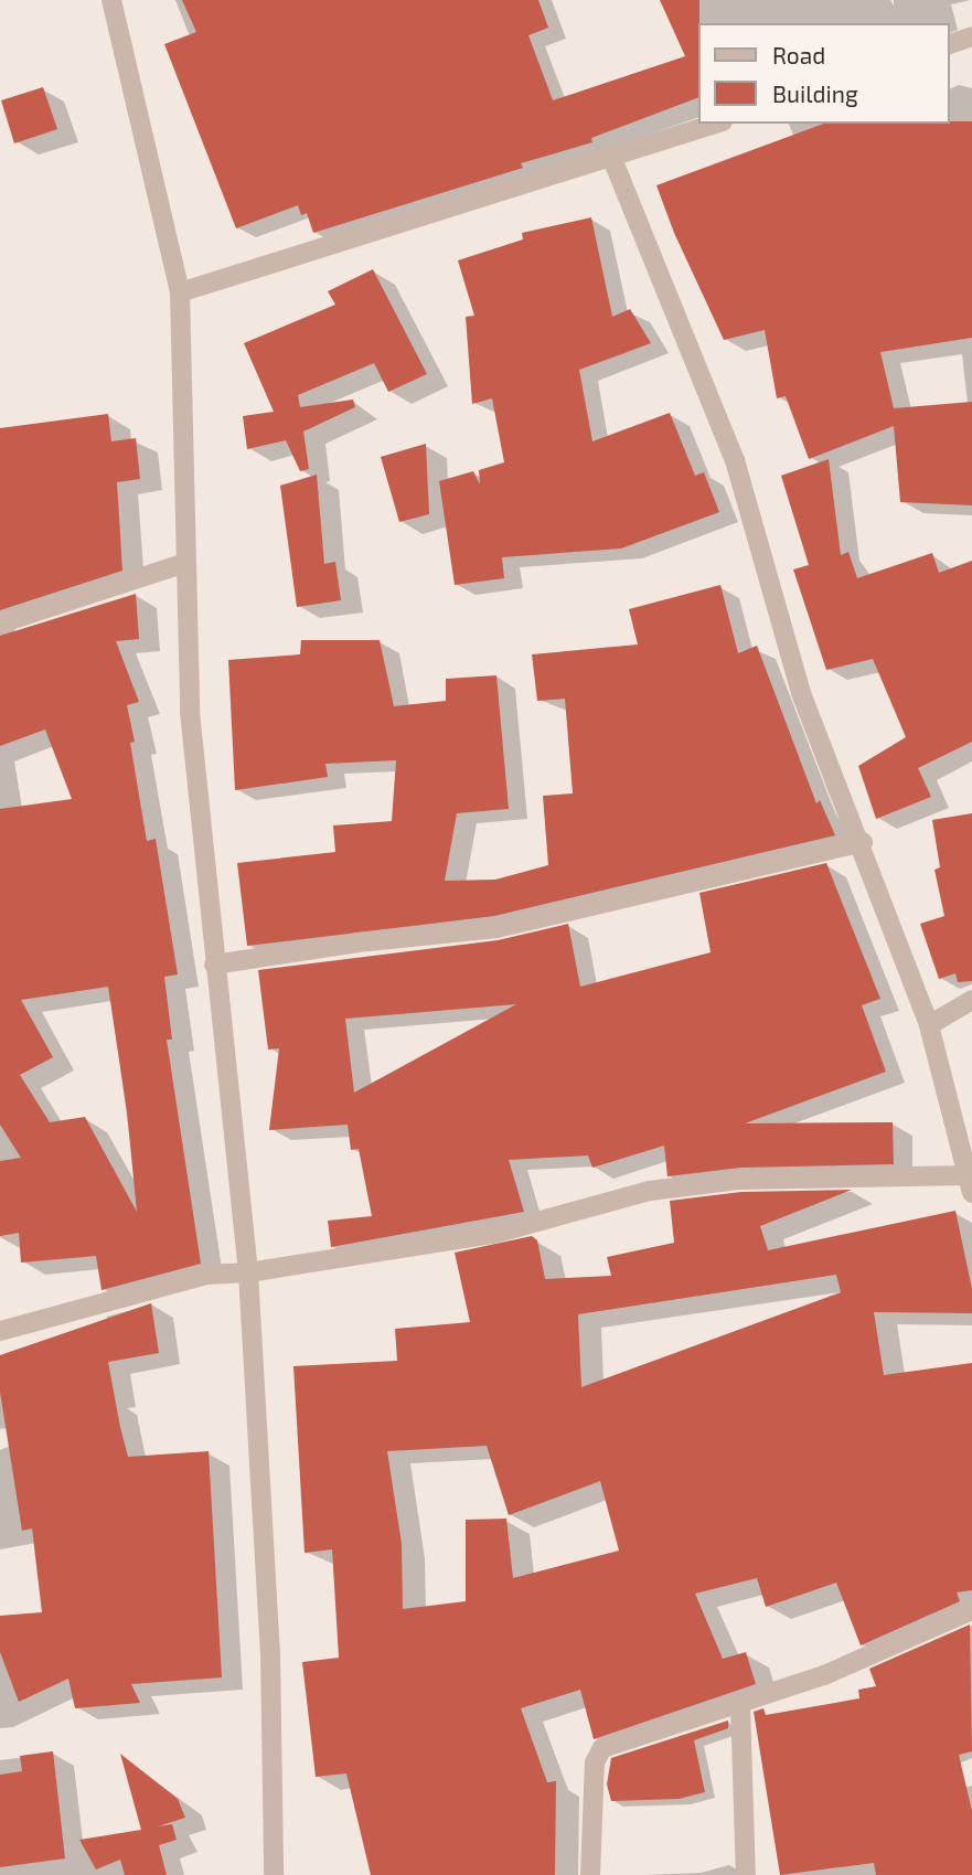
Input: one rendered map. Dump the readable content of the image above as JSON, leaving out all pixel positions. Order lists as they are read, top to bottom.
{
  "legend": ["Road", "Building"]
}
